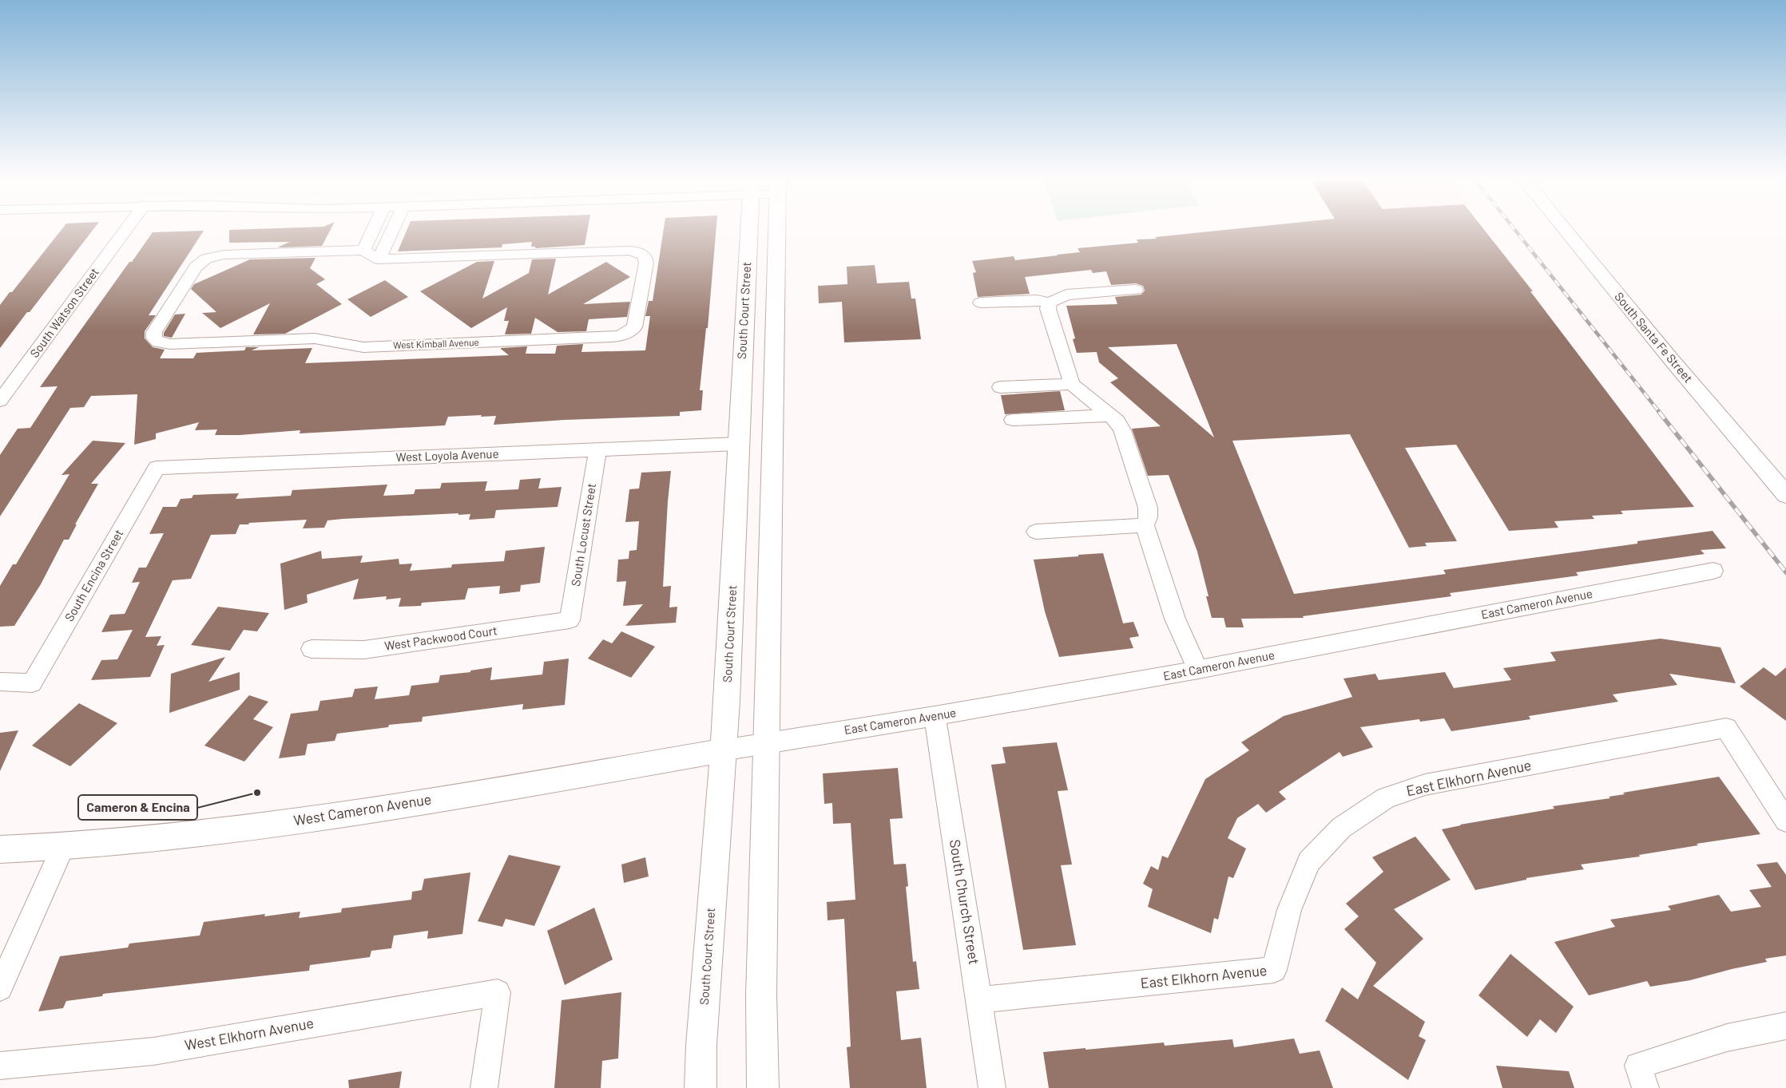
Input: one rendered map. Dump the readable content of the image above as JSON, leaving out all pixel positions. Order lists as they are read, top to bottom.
{
  "streets": {
    "street": [
      "South Court Street",
      "South Watson Street",
      "South Santa Fe Street",
      "West Kimball Avenue",
      "West Loyola Avenue",
      "South Locust Street",
      "South Encina Street",
      "East Cameron Avenue",
      "West Packwood Court",
      "East Elkhorn Avenue",
      "West Cameron Avenue",
      "South Church Street",
      "West Elkhorn Avenue"
    ]
  },
  "crossings": [
    ["South Court Street", "West Loyola Avenue"],
    ["South Court Street", "East Cameron Avenue"],
    ["South Court Street", "West Cameron Avenue"],
    ["West Loyola Avenue", "South Locust Street"],
    ["West Loyola Avenue", "South Encina Street"],
    ["South Locust Street", "West Packwood Court"],
    ["East Cameron Avenue", "West Cameron Avenue"],
    ["East Cameron Avenue", "South Church Street"],
    ["East Elkhorn Avenue", "South Church Street"]
  ],
  "places": ["Cameron & Encina"]
}
